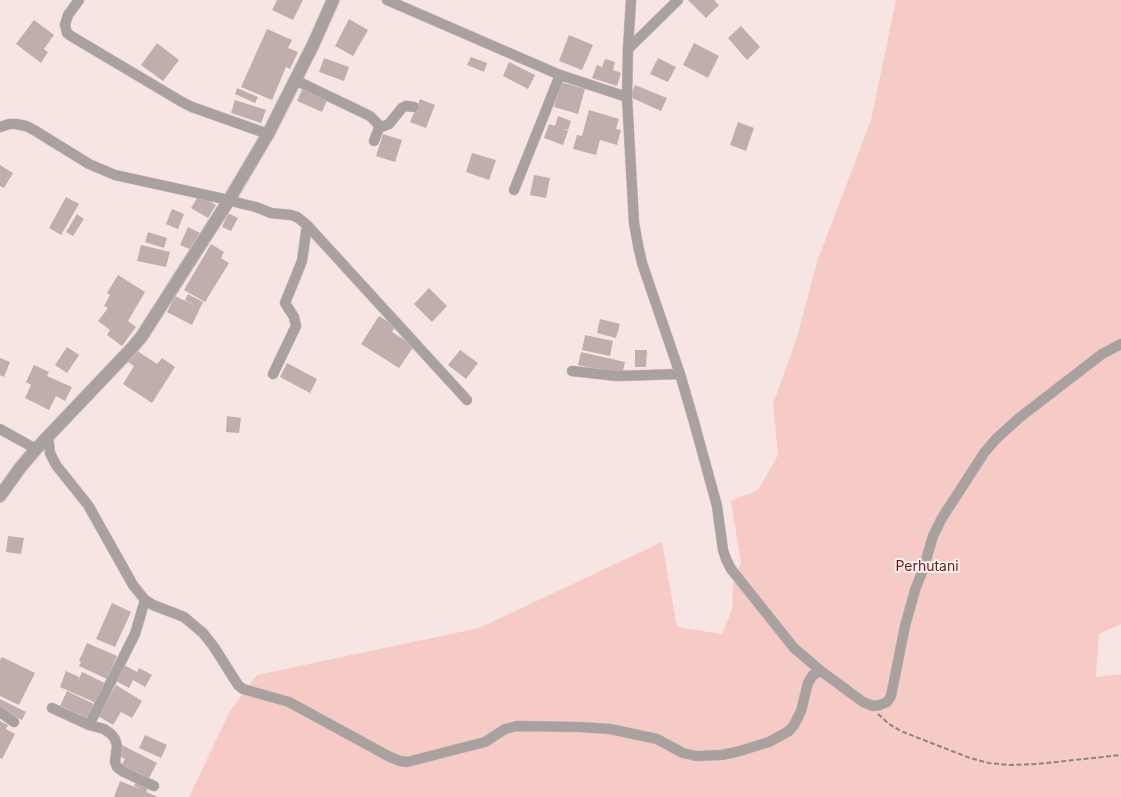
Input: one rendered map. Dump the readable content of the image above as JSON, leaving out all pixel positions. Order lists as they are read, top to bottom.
{
  "parks": ["Perhutani"]
}
